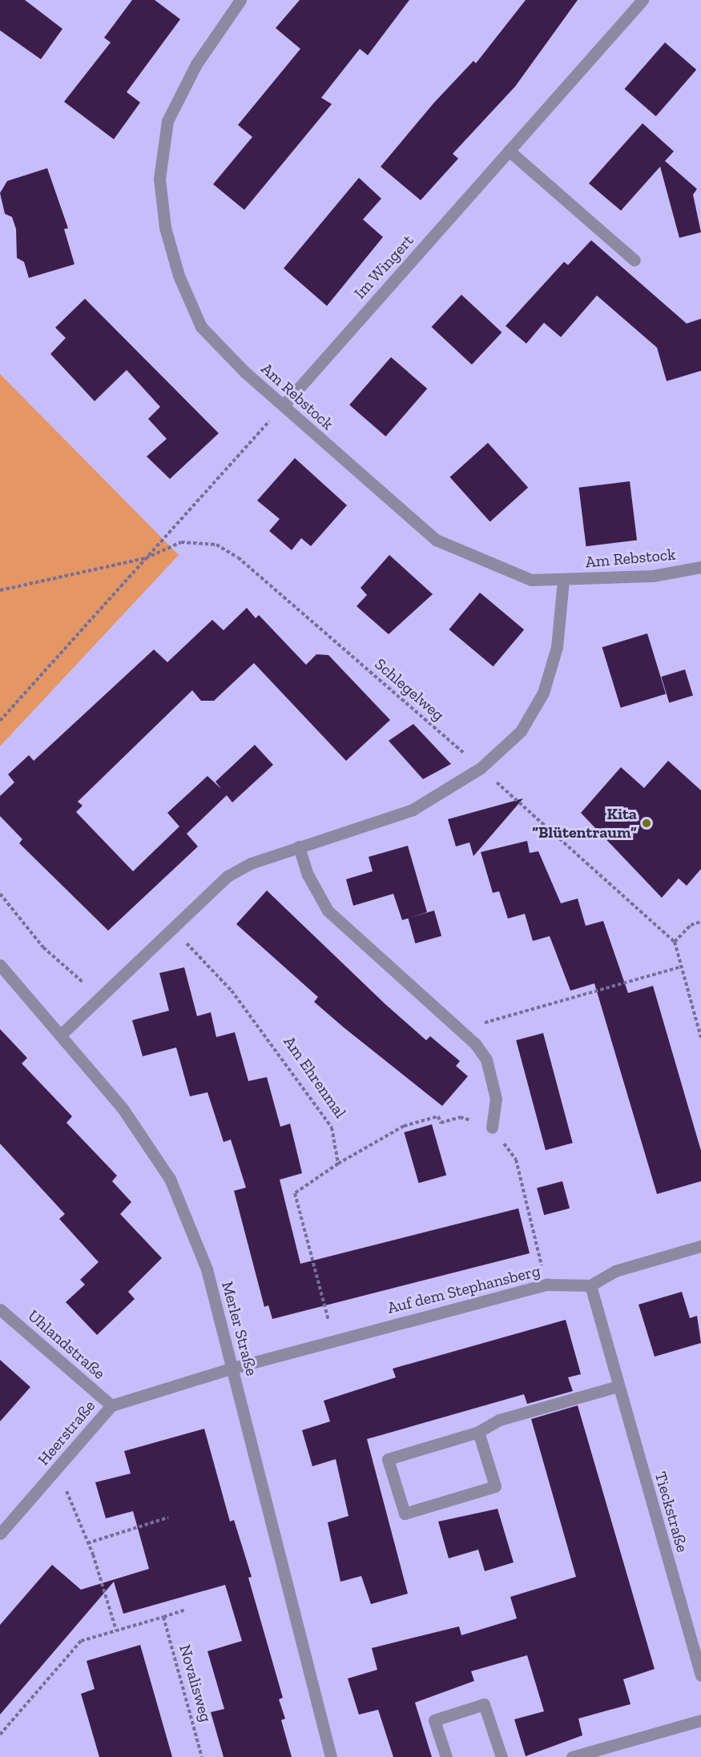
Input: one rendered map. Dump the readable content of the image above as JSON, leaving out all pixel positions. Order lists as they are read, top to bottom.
{
  "streets": {
    "street": [
      "Im Wingert",
      "Am Rebstock",
      "Auf dem Stephansberg",
      "Merler Straße",
      "Uhlandstraße",
      "Heerstraße",
      "Tieckstraße"
    ],
    "path": ["Schlegelweg", "Am Ehrenmal", "Novalisweg"]
  },
  "crossings": [
    ["Im Wingert", "Am Rebstock"],
    ["Auf dem Stephansberg", "Merler Straße"],
    ["Auf dem Stephansberg", "Heerstraße"],
    ["Auf dem Stephansberg", "Tieckstraße"],
    ["Merler Straße", "Heerstraße"],
    ["Uhlandstraße", "Heerstraße"]
  ],
  "places": ["Kita “Blütentraum”"]
}
